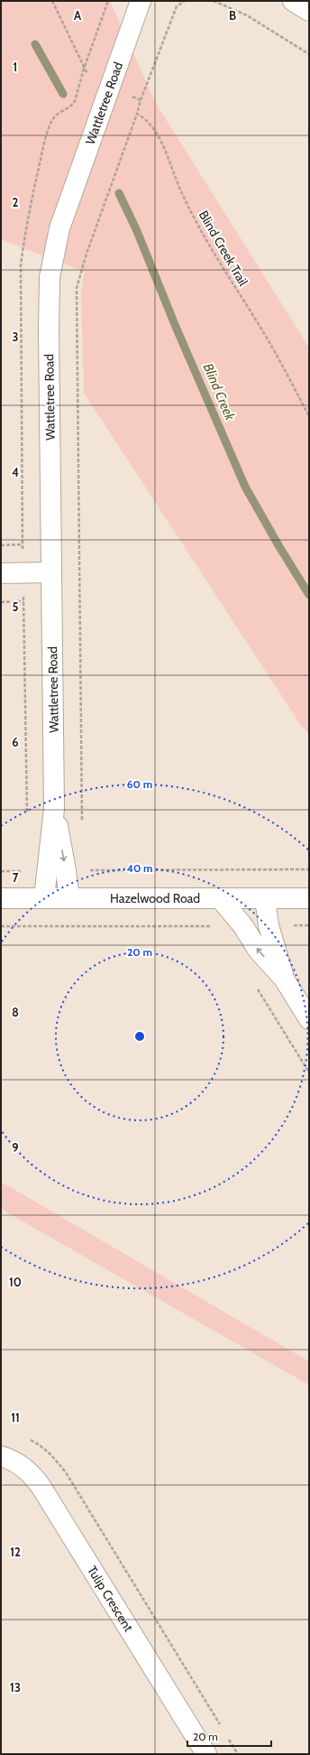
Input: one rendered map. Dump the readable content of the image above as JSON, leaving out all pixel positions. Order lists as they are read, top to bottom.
{
  "streets": {
    "street": ["Wattletree Road", "Hazelwood Road", "Tulip Crescent"],
    "path": ["Blind Creek Trail"]
  },
  "crossings": [
    ["Wattletree Road", "Hazelwood Road"]
  ],
  "water": ["Blind Creek"],
  "scale_bar": "20 m",
  "grid": {
    "columns": ["A", "B"],
    "rows": [
      "1",
      "2",
      "3",
      "4",
      "5",
      "6",
      "7",
      "8",
      "9",
      "10",
      "11",
      "12",
      "13"
    ]
  },
  "rings": ["60 m", "40 m", "20 m"]
}
